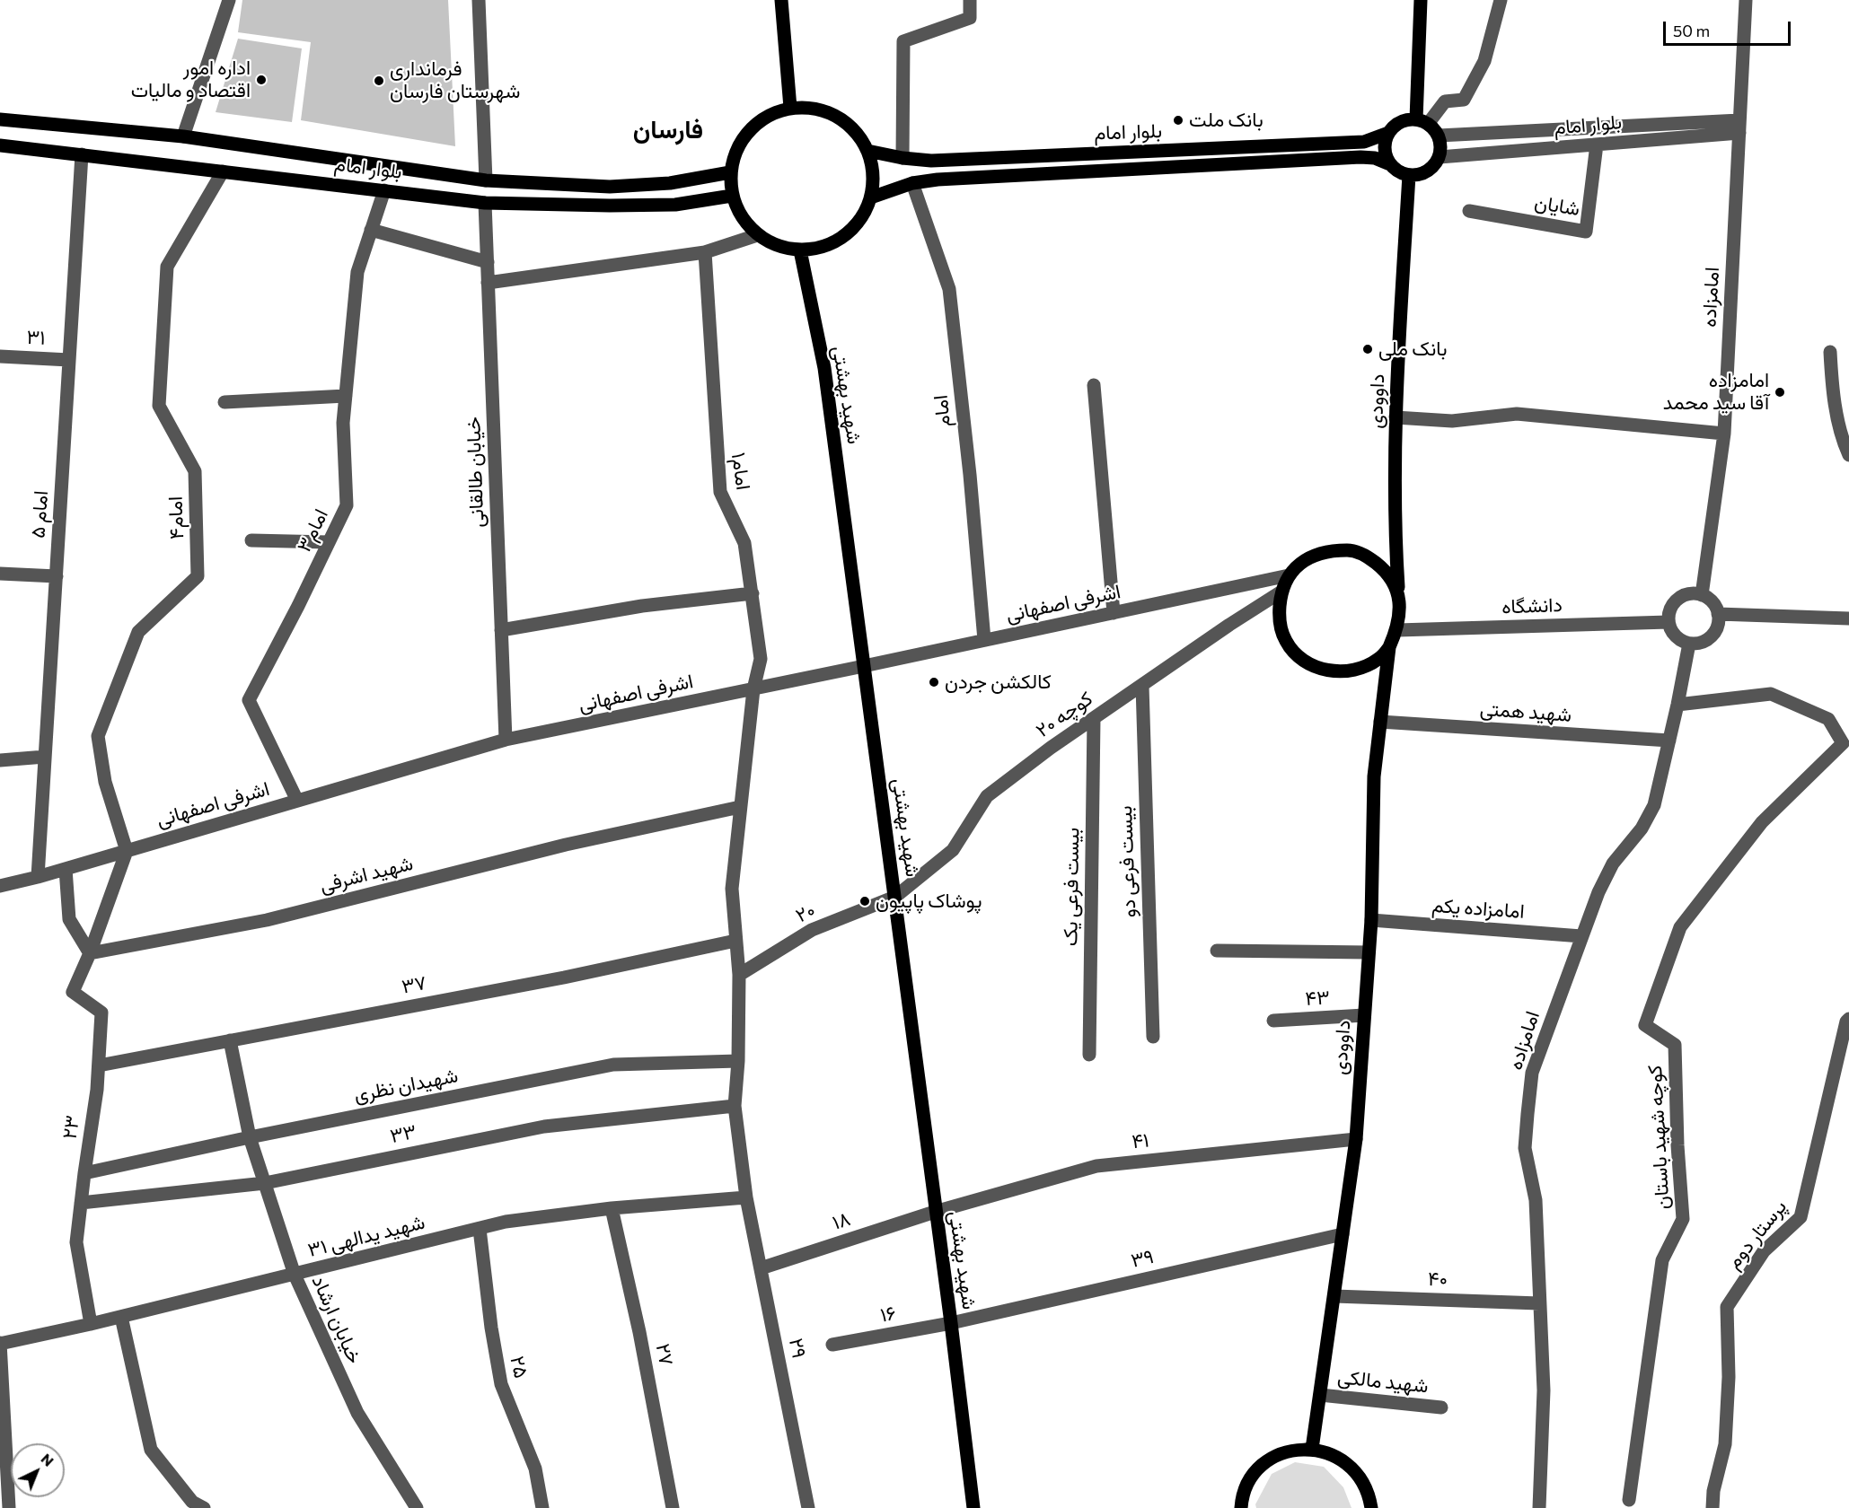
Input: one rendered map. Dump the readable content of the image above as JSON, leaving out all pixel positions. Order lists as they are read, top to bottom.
{
  "streets": {
    "main road": ["بلوار امام", "شهید بهشتی", "داوودی"],
    "street": [
      "شایان",
      "امامزاده",
      "۳۱",
      "امام",
      "امام۱",
      "خیابان طالقانی",
      "امام ۵",
      "امام۴",
      "امام۳",
      "اشرفی اصفهانی",
      "دانشگاه",
      "شهید همتی",
      "کوچه ۲۰",
      "بیست فرعی دو",
      "شهید اشرفی",
      "بیست فرعی یک",
      "امامزاده یکم",
      "۲۰",
      "۳۷",
      "۴۳",
      "شهیدان نظری",
      "۲۳",
      "۳۳",
      "کوچه شهید باستان",
      "۴۱",
      "۱۸",
      "پرستار دوم",
      "۳۱ شهید یدالهی",
      "۳۹",
      "۴۰",
      "۱۶",
      "خیابان ارشاد",
      "۲۹",
      "۲۷",
      "۲۵",
      "شهید مالکی"
    ]
  },
  "crossings": [
    ["بلوار امام", "شایان"],
    ["بلوار امام", "امامزاده"],
    ["بلوار امام", "شهید بهشتی"],
    ["بلوار امام", "داوودی"],
    ["بلوار امام", "امام"],
    ["بلوار امام", "خیابان طالقانی"],
    ["بلوار امام", "امام ۵"],
    ["بلوار امام", "امام۴"],
    ["بلوار امام", "امام۳"],
    ["امامزاده", "دانشگاه"],
    ["امامزاده", "شهید همتی"],
    ["امامزاده", "امامزاده یکم"],
    ["امامزاده", "کوچه شهید باستان"],
    ["امامزاده", "۴۰"],
    ["۳۱", "امام ۵"],
    ["شهید بهشتی", "اشرفی اصفهانی"],
    ["شهید بهشتی", "کوچه ۲۰"],
    ["شهید بهشتی", "۲۰"],
    ["شهید بهشتی", "۴۱"],
    ["شهید بهشتی", "۱۸"],
    ["شهید بهشتی", "۳۹"],
    ["شهید بهشتی", "۱۶"],
    ["داوودی", "اشرفی اصفهانی"],
    ["داوودی", "دانشگاه"],
    ["داوودی", "شهید همتی"],
    ["داوودی", "کوچه ۲۰"],
    ["داوودی", "امامزاده یکم"],
    ["داوودی", "۴۳"],
    ["داوودی", "۴۱"],
    ["داوودی", "۳۹"],
    ["داوودی", "۴۰"],
    ["داوودی", "شهید مالکی"],
    ["امام", "اشرفی اصفهانی"],
    ["امام۱", "اشرفی اصفهانی"],
    ["امام۱", "شهید اشرفی"],
    ["امام۱", "۳۷"],
    ["امام۱", "۲۹"],
    ["خیابان طالقانی", "اشرفی اصفهانی"],
    ["امام ۵", "اشرفی اصفهانی"],
    ["امام۴", "اشرفی اصفهانی"],
    ["امام۳", "اشرفی اصفهانی"],
    ["اشرفی اصفهانی", "دانشگاه"],
    ["اشرفی اصفهانی", "کوچه ۲۰"],
    ["دانشگاه", "کوچه ۲۰"],
    ["کوچه ۲۰", "بیست فرعی دو"],
    ["کوچه ۲۰", "بیست فرعی یک"],
    ["کوچه ۲۰", "۲۰"],
    ["شهید اشرفی", "۲۳"],
    ["۲۰", "۲۹"],
    ["۳۷", "۲۳"],
    ["۳۷", "خیابان ارشاد"],
    ["۳۷", "۲۹"],
    ["شهیدان نظری", "۲۳"],
    ["شهیدان نظری", "خیابان ارشاد"],
    ["شهیدان نظری", "۲۹"],
    ["۲۳", "۳۳"],
    ["۲۳", "۳۱ شهید یدالهی"],
    ["۳۳", "خیابان ارشاد"],
    ["۳۳", "۲۹"],
    ["۴۱", "۱۸"],
    ["۱۸", "۲۹"],
    ["۳۱ شهید یدالهی", "خیابان ارشاد"],
    ["۳۱ شهید یدالهی", "۲۹"],
    ["۳۱ شهید یدالهی", "۲۷"],
    ["۳۱ شهید یدالهی", "۲۵"],
    ["۳۹", "۱۶"]
  ],
  "districts": ["فارسان"],
  "places": [
    "اداره امور اقتصاد و مالیات",
    "فرمانداری شهرستان فارسان",
    "بانک ملت",
    "بانک ملی",
    "امامزاده آقا سید محمد",
    "کالکشن جردن",
    "پوشاک پاپیون"
  ],
  "scale_bar": "50 m",
  "north": "top right"
}
